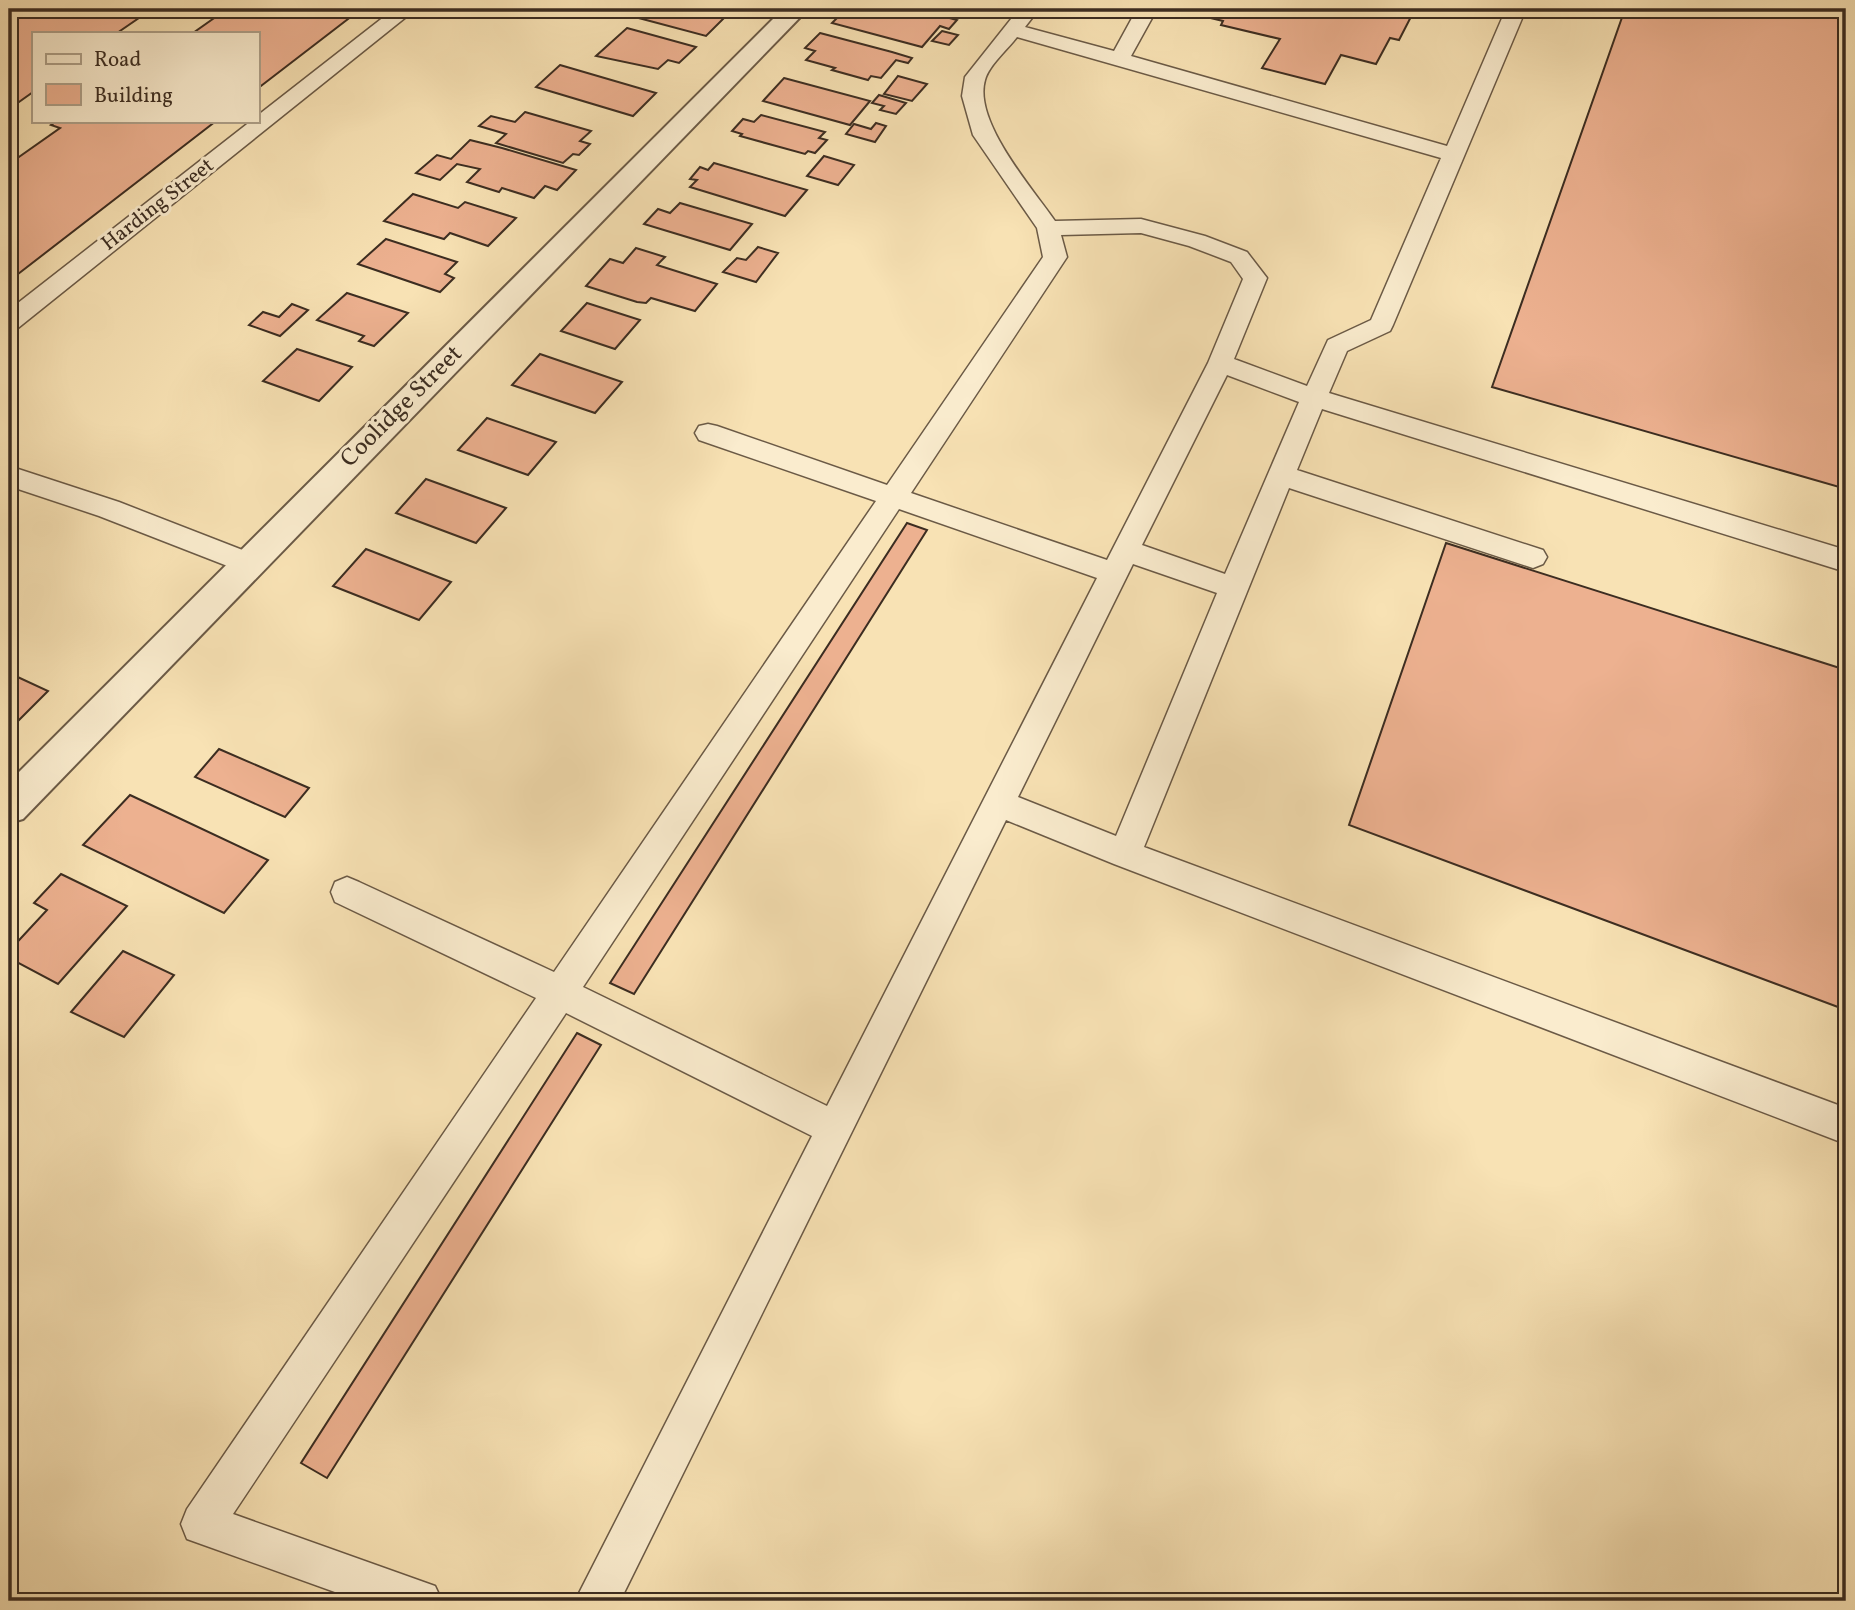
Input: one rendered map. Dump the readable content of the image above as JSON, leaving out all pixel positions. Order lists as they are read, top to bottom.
{
  "streets": {
    "street": ["Coolidge Street"],
    "lane": ["Harding Street"]
  },
  "legend": ["Road", "Building"]
}
